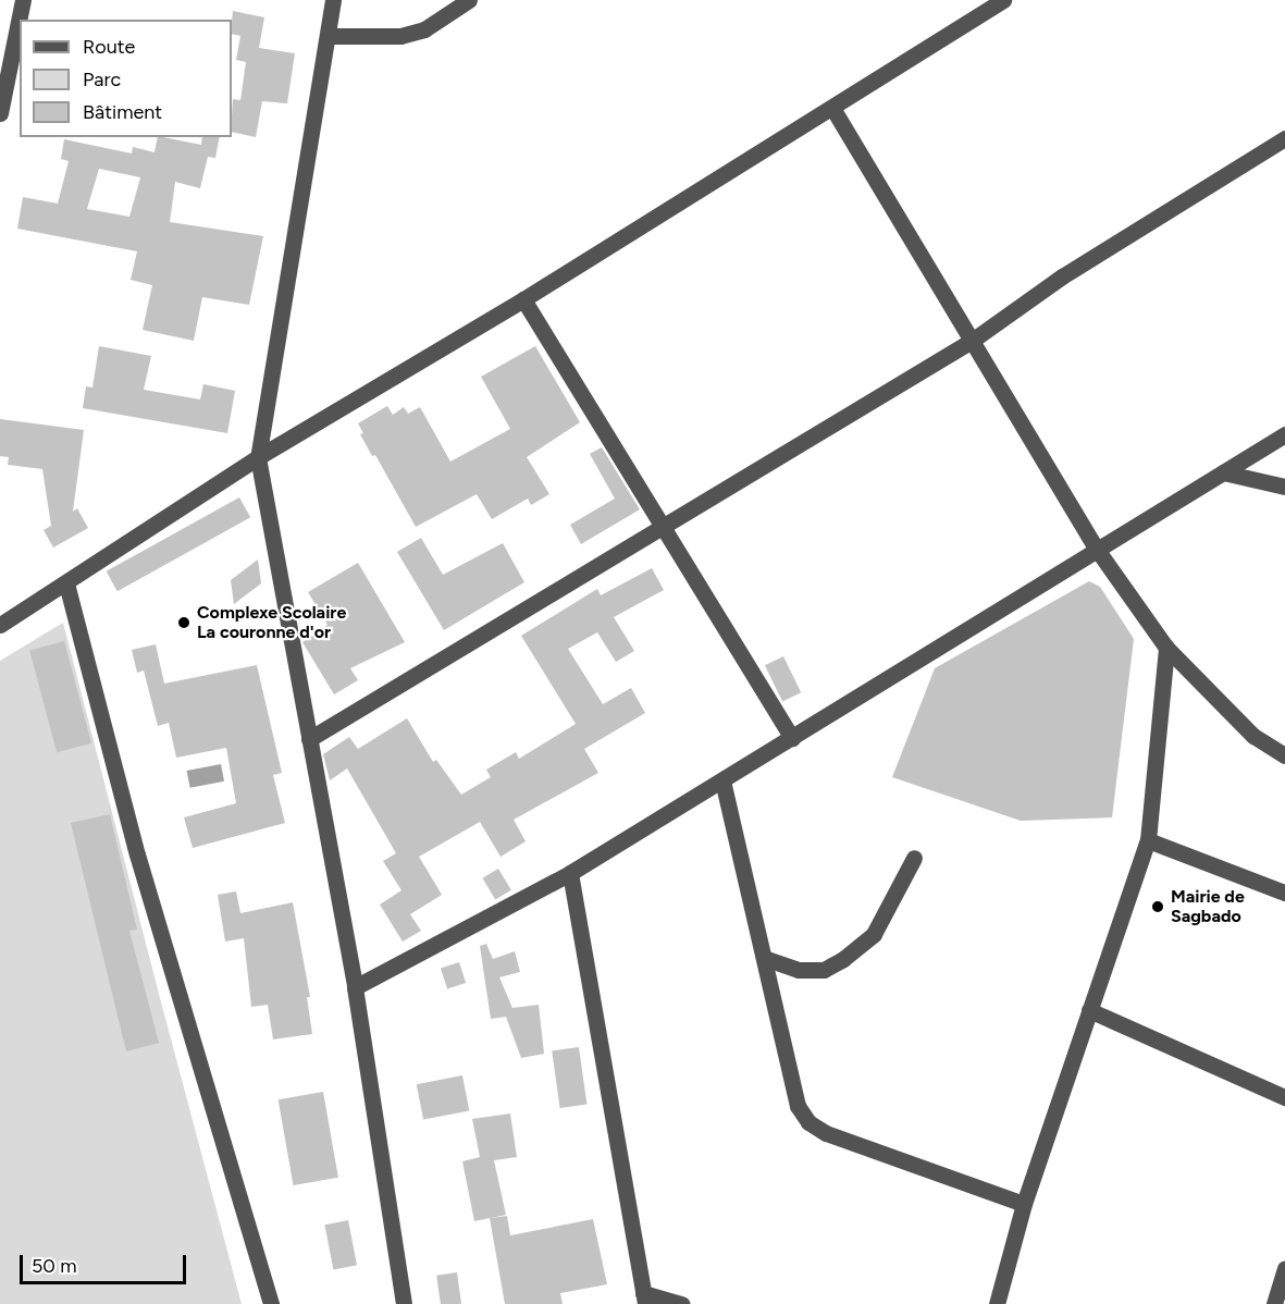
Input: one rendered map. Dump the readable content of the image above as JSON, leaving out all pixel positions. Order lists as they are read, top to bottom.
{
  "places": ["Complexe Scolaire La couronne d'or", "Mairie de Sagbado"],
  "legend": ["Route", "Parc", "Bâtiment"],
  "scale_bar": "50 m"
}
